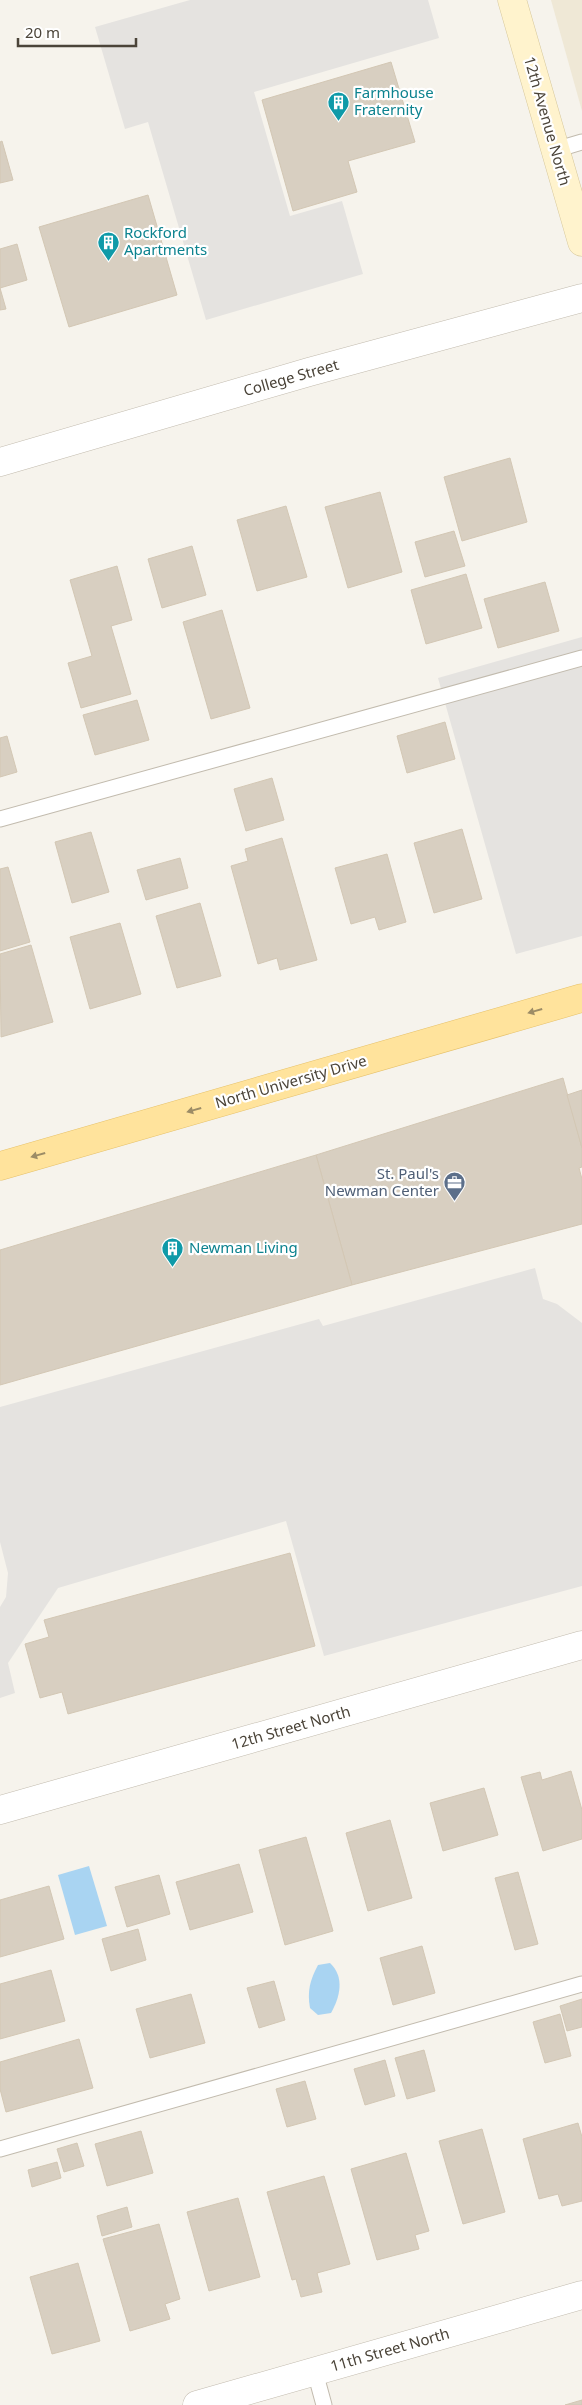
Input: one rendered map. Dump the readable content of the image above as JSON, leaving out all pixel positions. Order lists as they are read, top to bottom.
{
  "streets": {
    "main road": ["12th Avenue North", "North University Drive"],
    "street": ["College Street", "12th Street North", "11th Street North"]
  },
  "one_way": ["North University Drive"],
  "places": {
    "building": ["Farmhouse Fraternity", "Rockford Apartments", "Newman Living"],
    "office": ["St. Paul's Newman Center"]
  },
  "scale_bar": "20 m"
}
